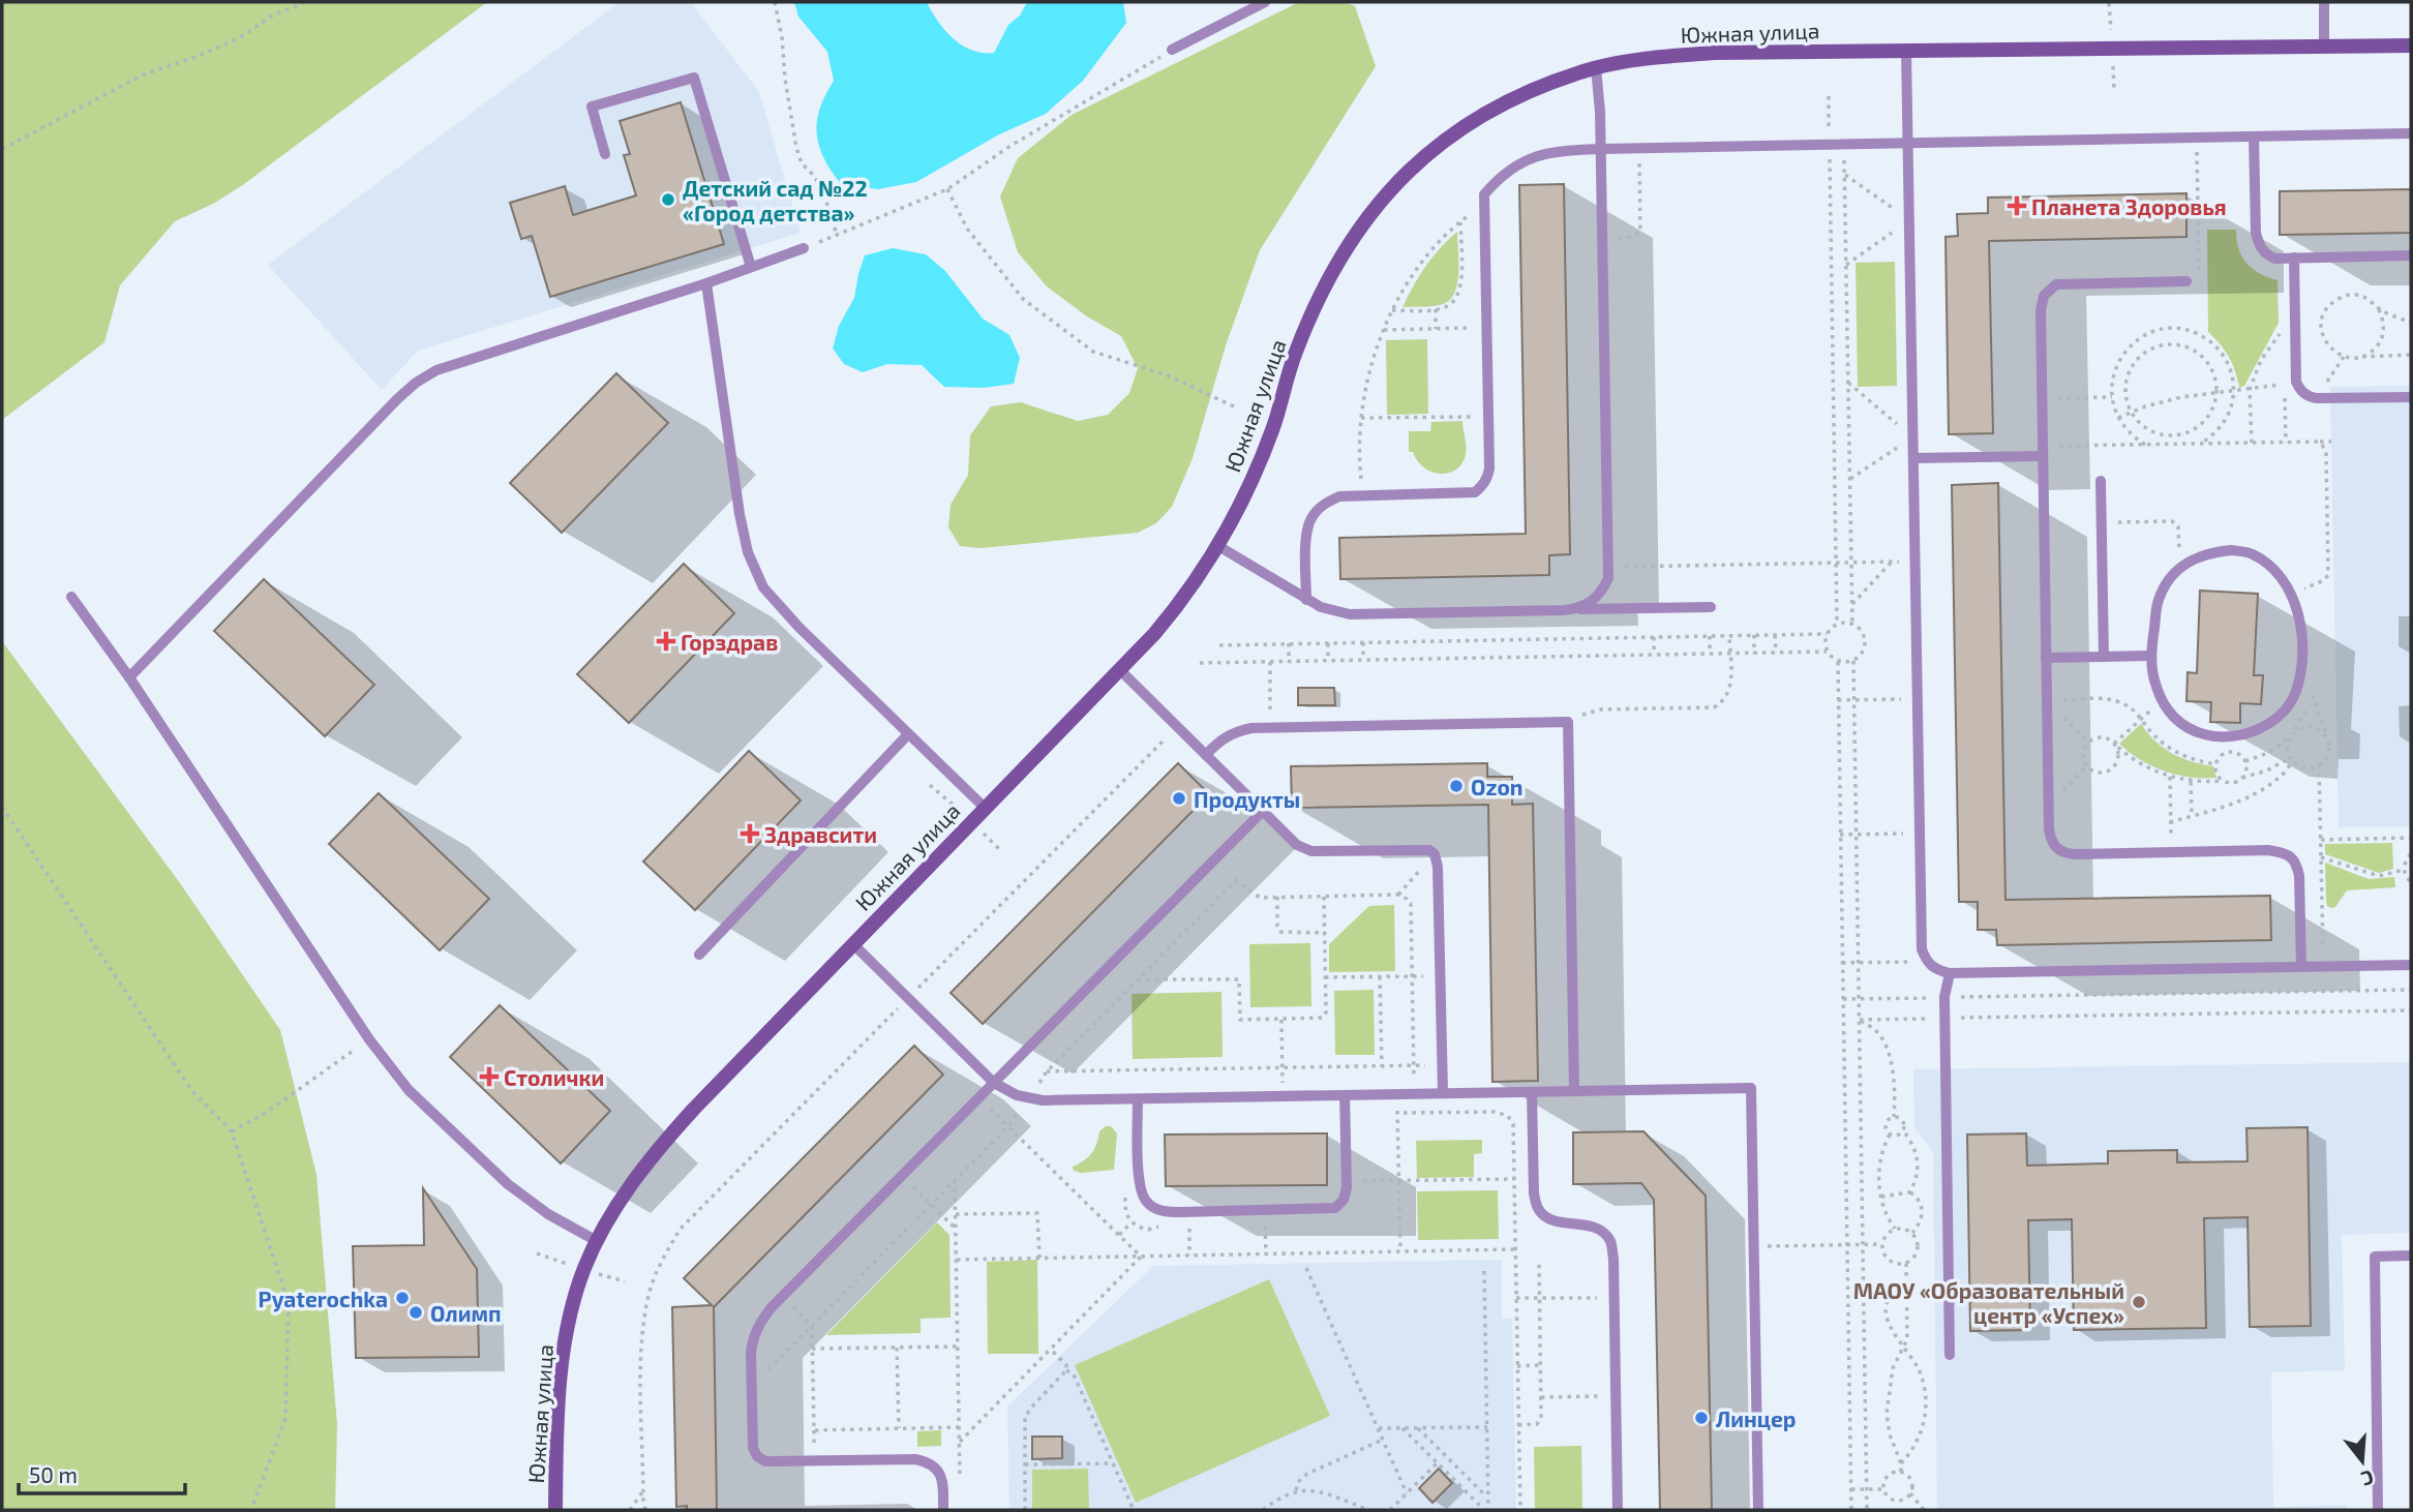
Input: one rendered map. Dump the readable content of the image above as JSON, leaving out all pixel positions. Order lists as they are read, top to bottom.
{
  "streets": {
    "street": ["Южная улица"]
  },
  "places": {
    "other": [
      "Детский сад №22 «Город детства»",
      "Ozon",
      "Продукты",
      "Pyaterochka",
      "МАОУ «Образовательный центр «Успех»",
      "Олимп",
      "Линцер"
    ],
    "health": [
      "Планета Здоровья",
      "Горздрав",
      "Здравсити",
      "Столички"
    ]
  },
  "scale_bar": "50 m",
  "north": "bottom"
}
